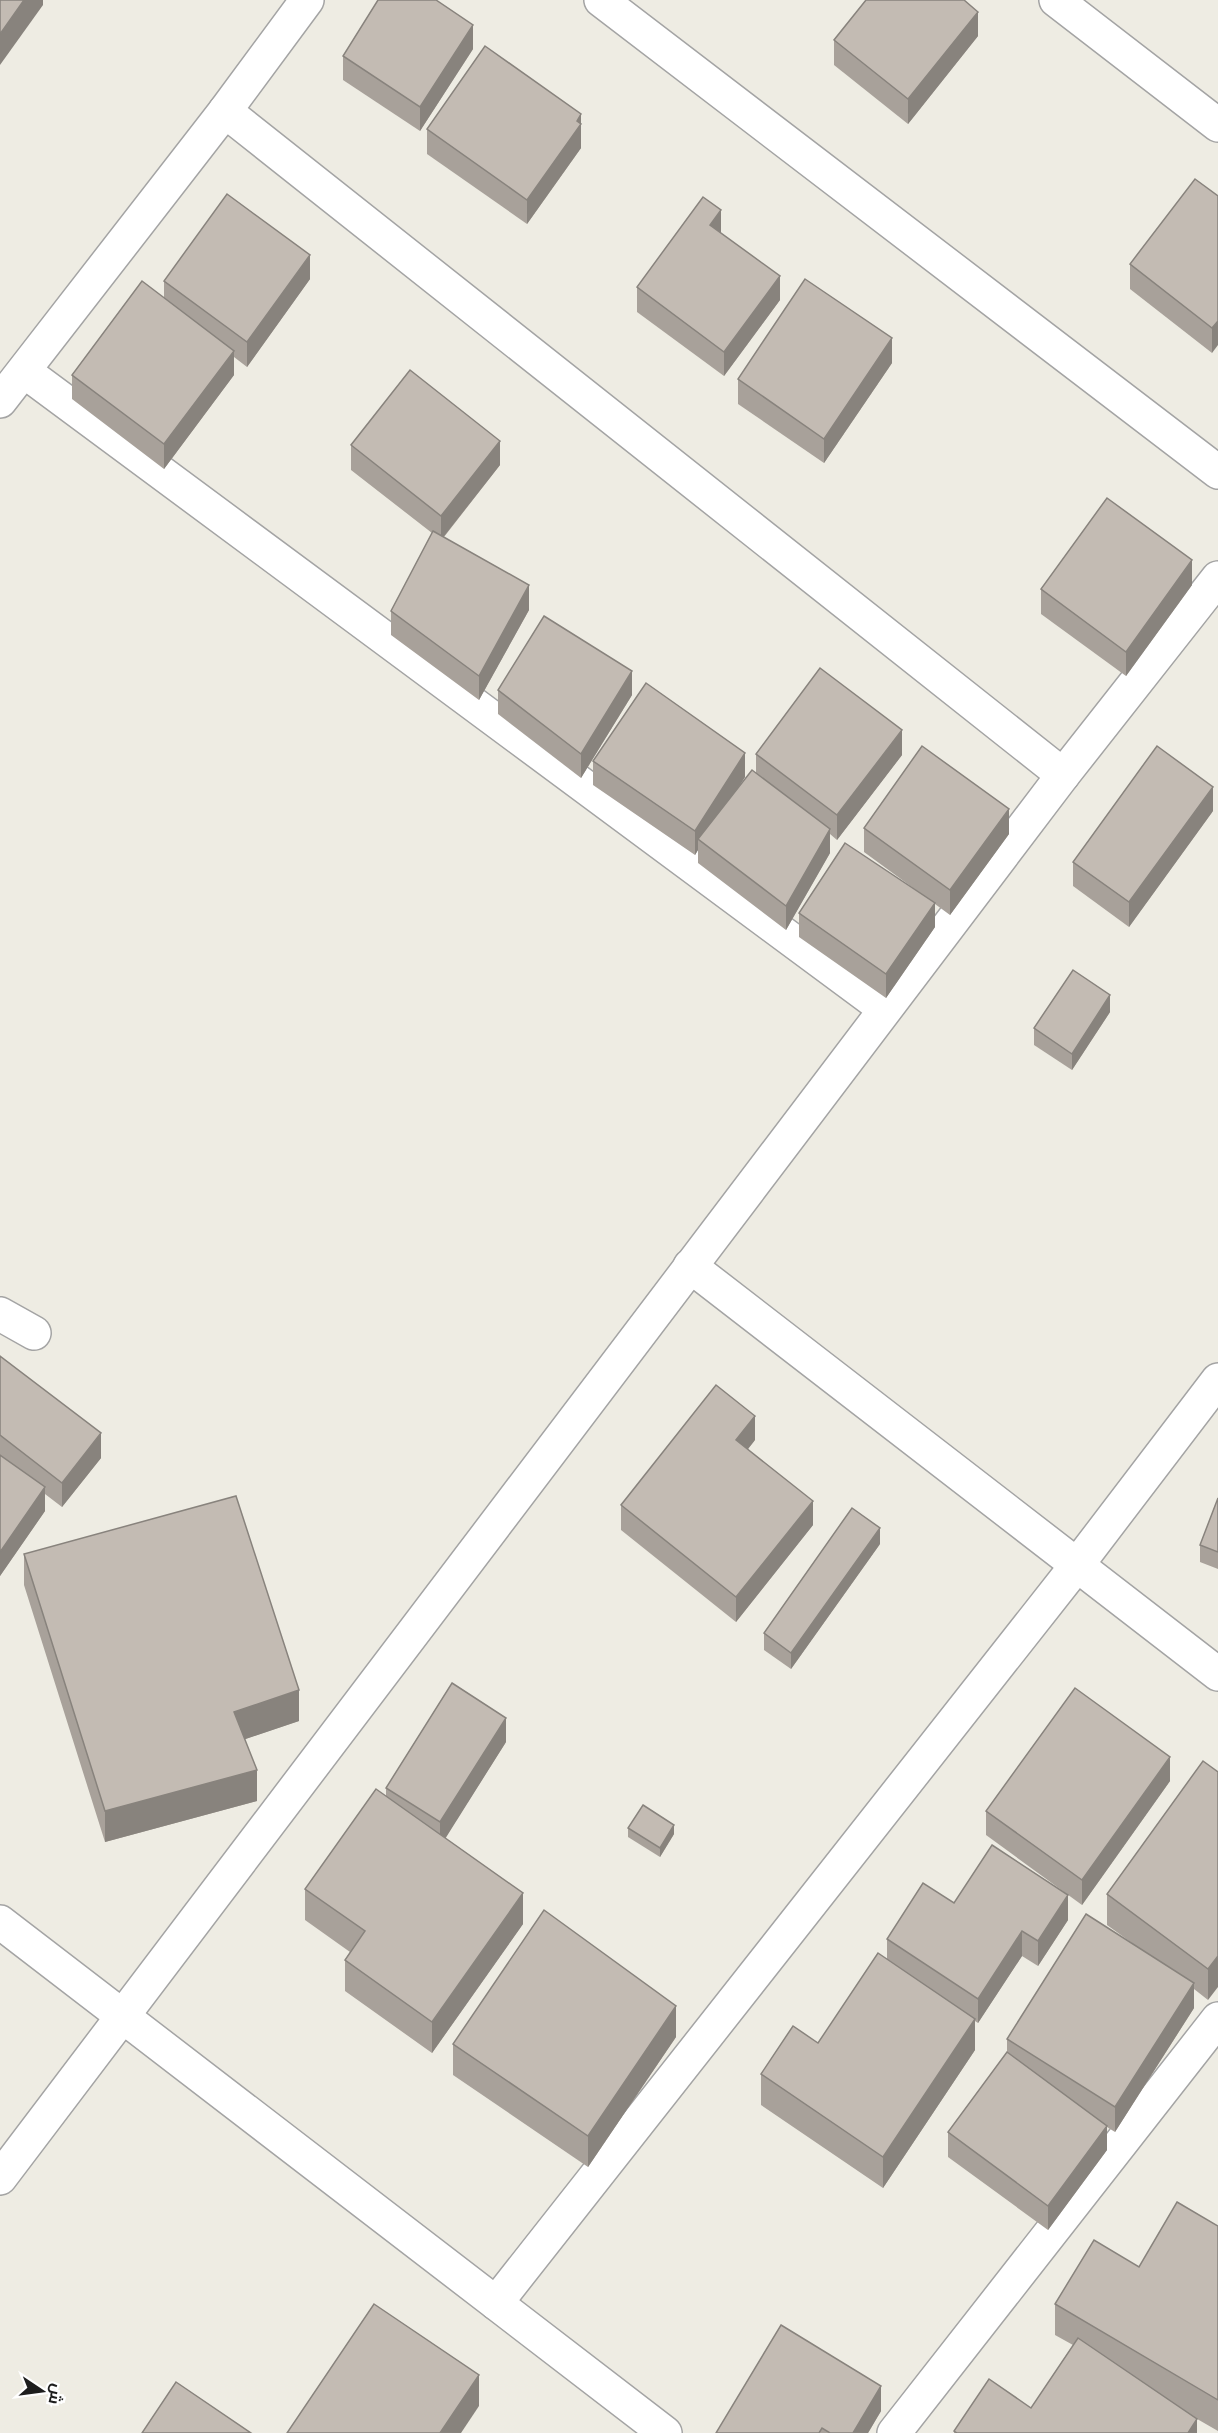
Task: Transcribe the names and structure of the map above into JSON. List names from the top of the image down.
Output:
{
  "north": "right"
}
